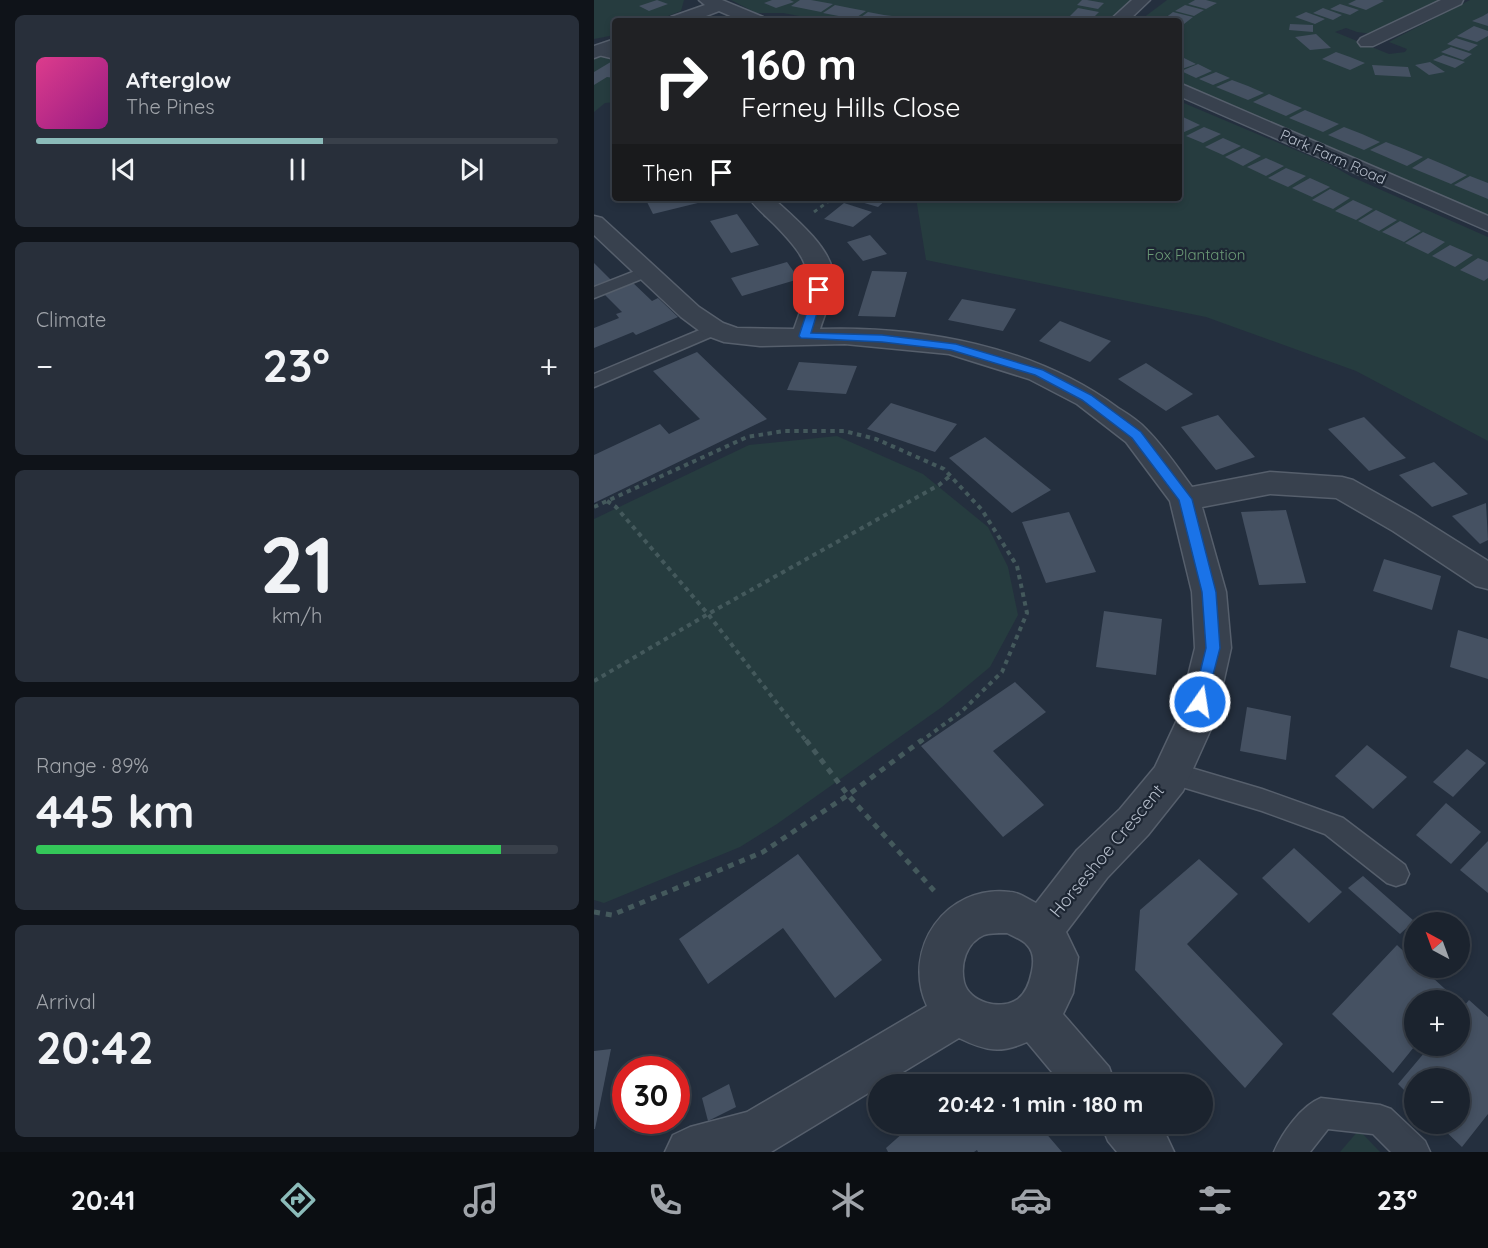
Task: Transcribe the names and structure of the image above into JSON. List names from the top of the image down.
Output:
{
  "streets": {
    "street": ["Park Farm Road", "Horseshoe Crescent"]
  },
  "parks": ["Fox Plantation"],
  "north": "top left",
  "page": {
    "turn": ["160 m", "Ferney Hills Close"],
    "song": ["Afterglow", "The Pines"],
    "then": "Then",
    "tile": [
      "Climate",
      ["21", "km/h"],
      ["Range · 89%", "445 km"],
      ["Arrival", "20:42"]
    ],
    "heat": ["−", "23°", "+"],
    "map_buttons": ["+", "−"],
    "limit": "30",
    "trip": "20:42 · 1 min · 180 m",
    "tabs": ["20:41", "23°"]
  }
}
